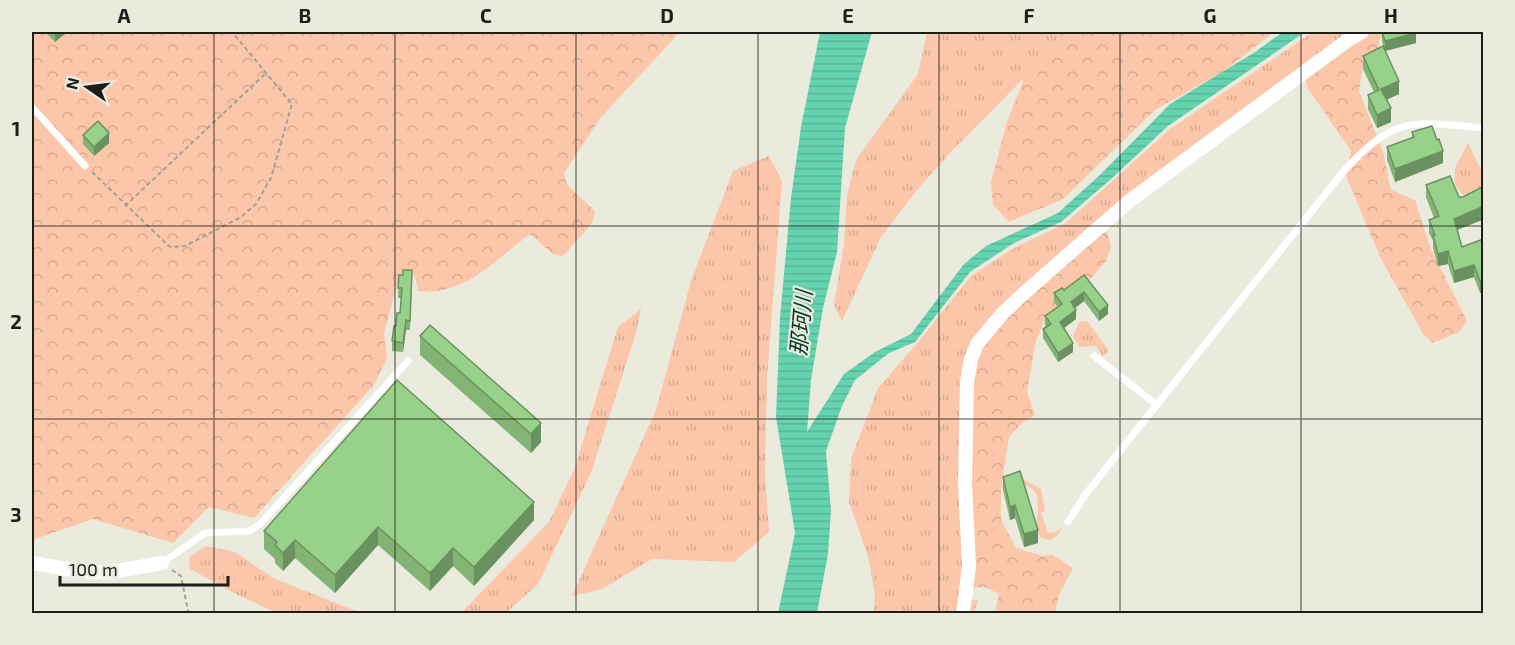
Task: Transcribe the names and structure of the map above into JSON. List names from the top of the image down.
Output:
{
  "water": ["那珂川"],
  "scale_bar": "100 m",
  "north": "left",
  "grid": {
    "columns": [
      "A",
      "B",
      "C",
      "D",
      "E",
      "F",
      "G",
      "H"
    ],
    "rows": ["1", "2", "3"]
  }
}
